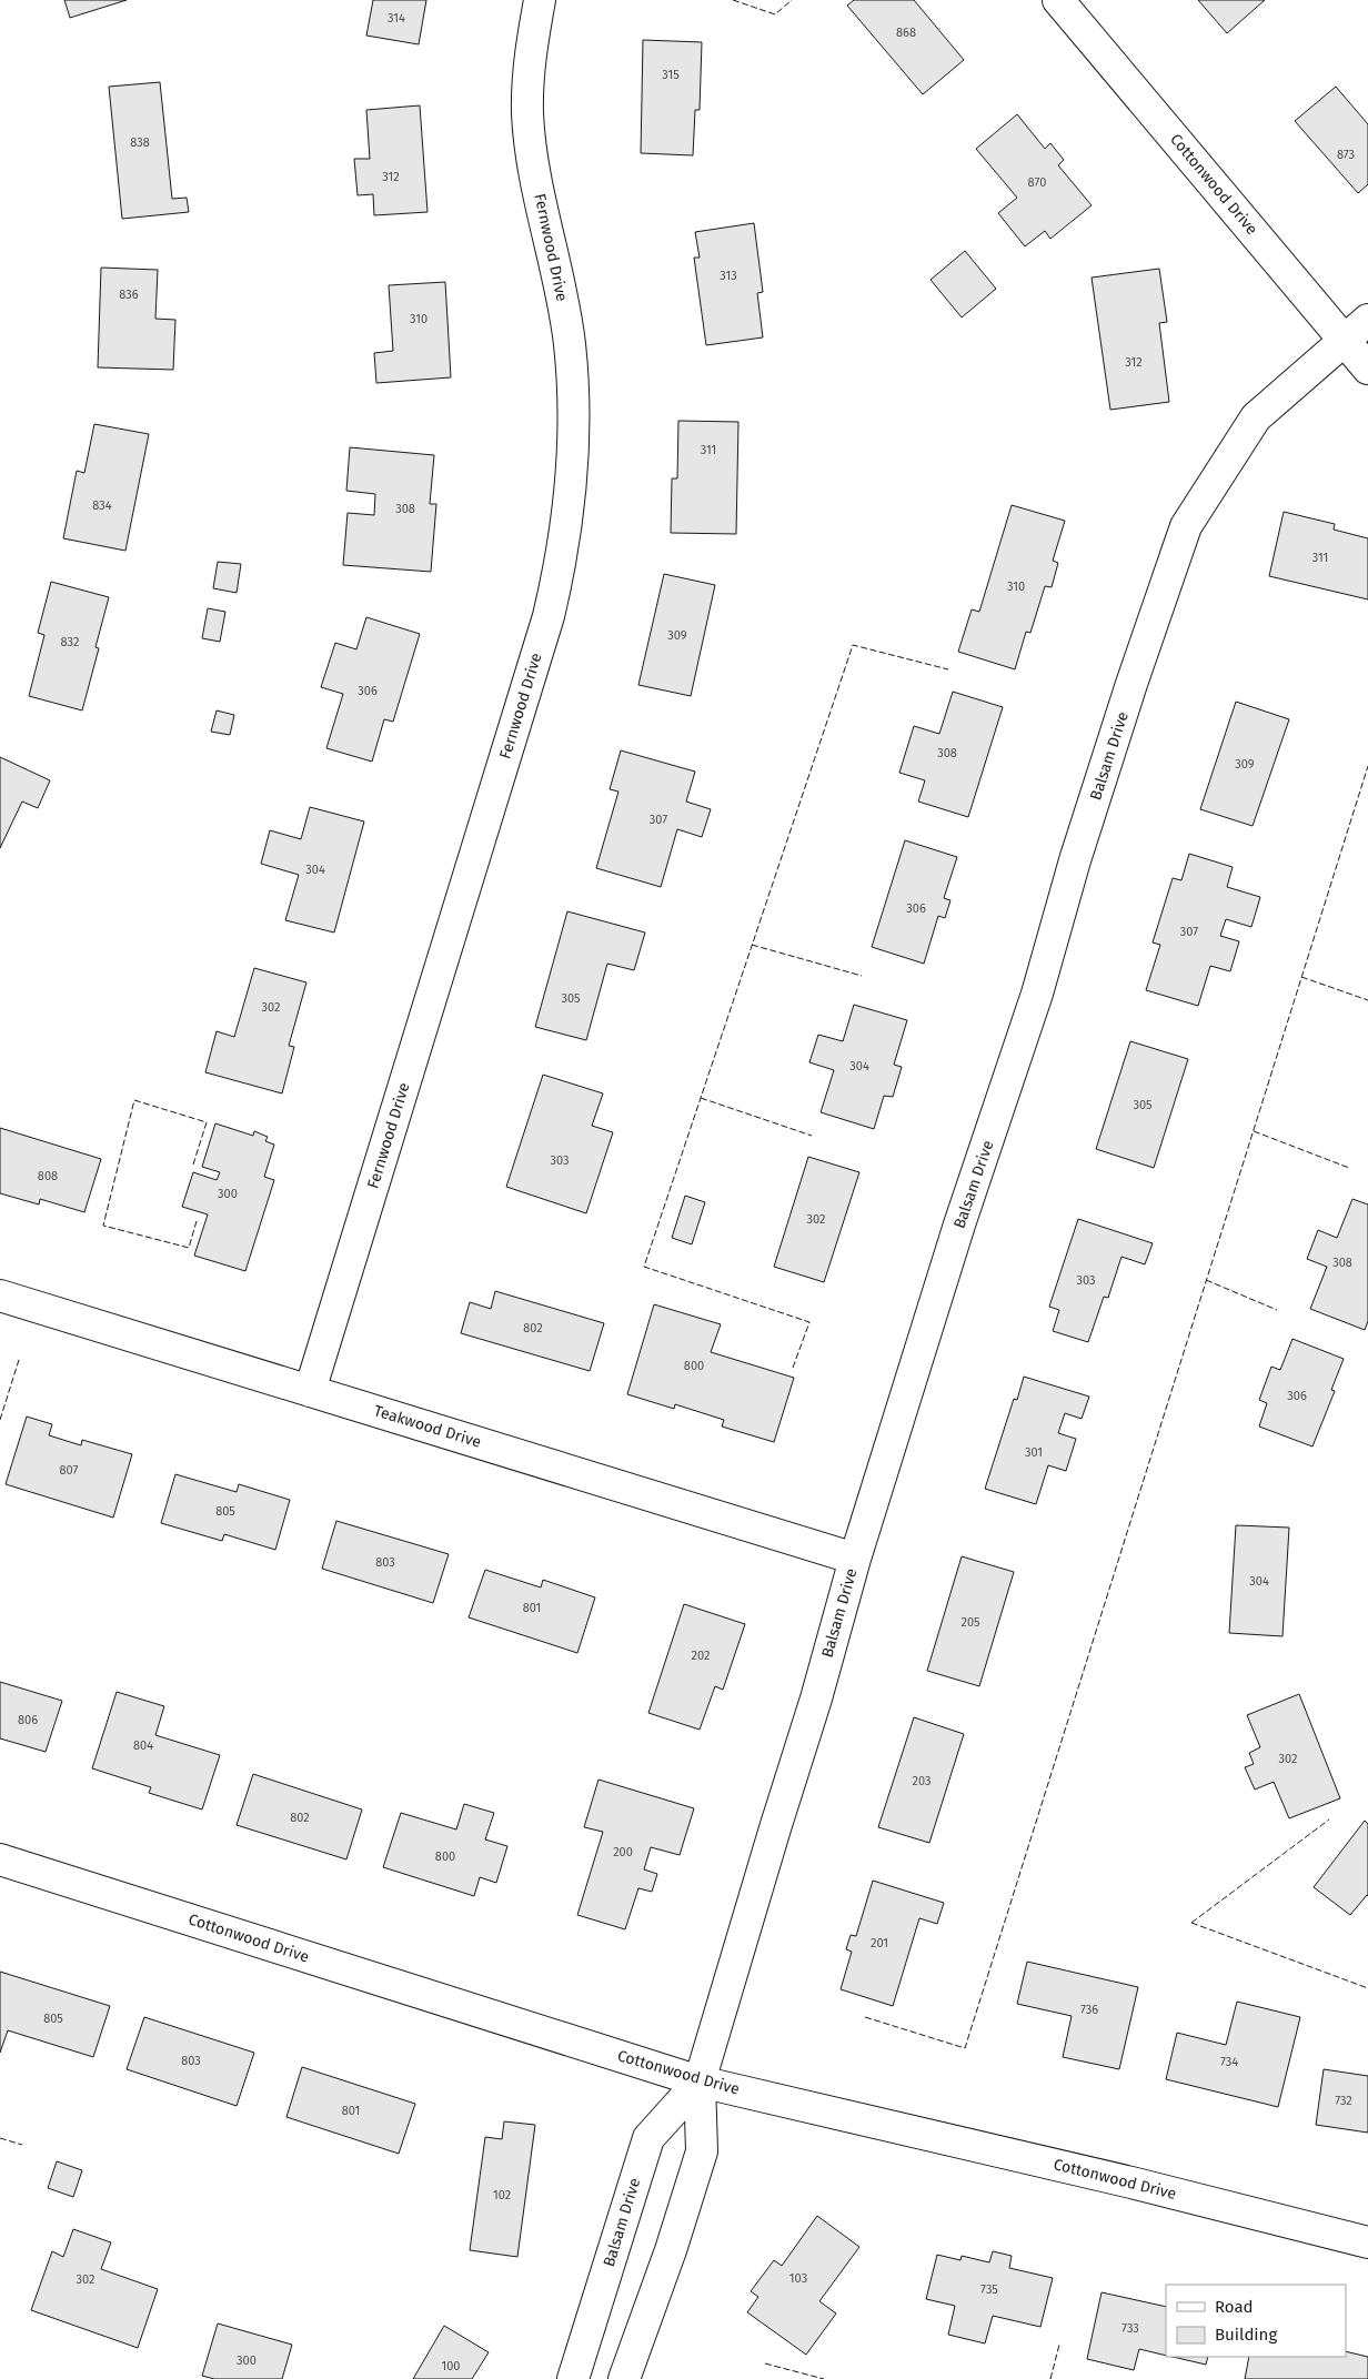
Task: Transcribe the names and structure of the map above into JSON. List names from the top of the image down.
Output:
{
  "streets": {
    "street": [
      "Cottonwood Drive",
      "Fernwood Drive",
      "Balsam Drive",
      "Teakwood Drive"
    ]
  },
  "crossings": [
    ["Cottonwood Drive", "Balsam Drive"],
    ["Fernwood Drive", "Teakwood Drive"],
    ["Balsam Drive", "Teakwood Drive"]
  ],
  "house_numbers": [
    "314",
    "868",
    "315",
    "838",
    "873",
    "312",
    "870",
    "313",
    "836",
    "310",
    "312",
    "311",
    "834",
    "308",
    "311",
    "310",
    "309",
    "832",
    "306",
    "308",
    "309",
    "307",
    "304",
    "306",
    "307",
    "305",
    "302",
    "304",
    "305",
    "303",
    "808",
    "300",
    "302",
    "308",
    "303",
    "802",
    "800",
    "306",
    "301",
    "807",
    "805",
    "803",
    "304",
    "801",
    "205",
    "202",
    "806",
    "804",
    "302",
    "203",
    "802",
    "200",
    "800",
    "201",
    "736",
    "805",
    "803",
    "734",
    "732",
    "801",
    "102",
    "103",
    "302",
    "735",
    "733",
    "300",
    "100"
  ],
  "legend": ["Road", "Building"]
}
